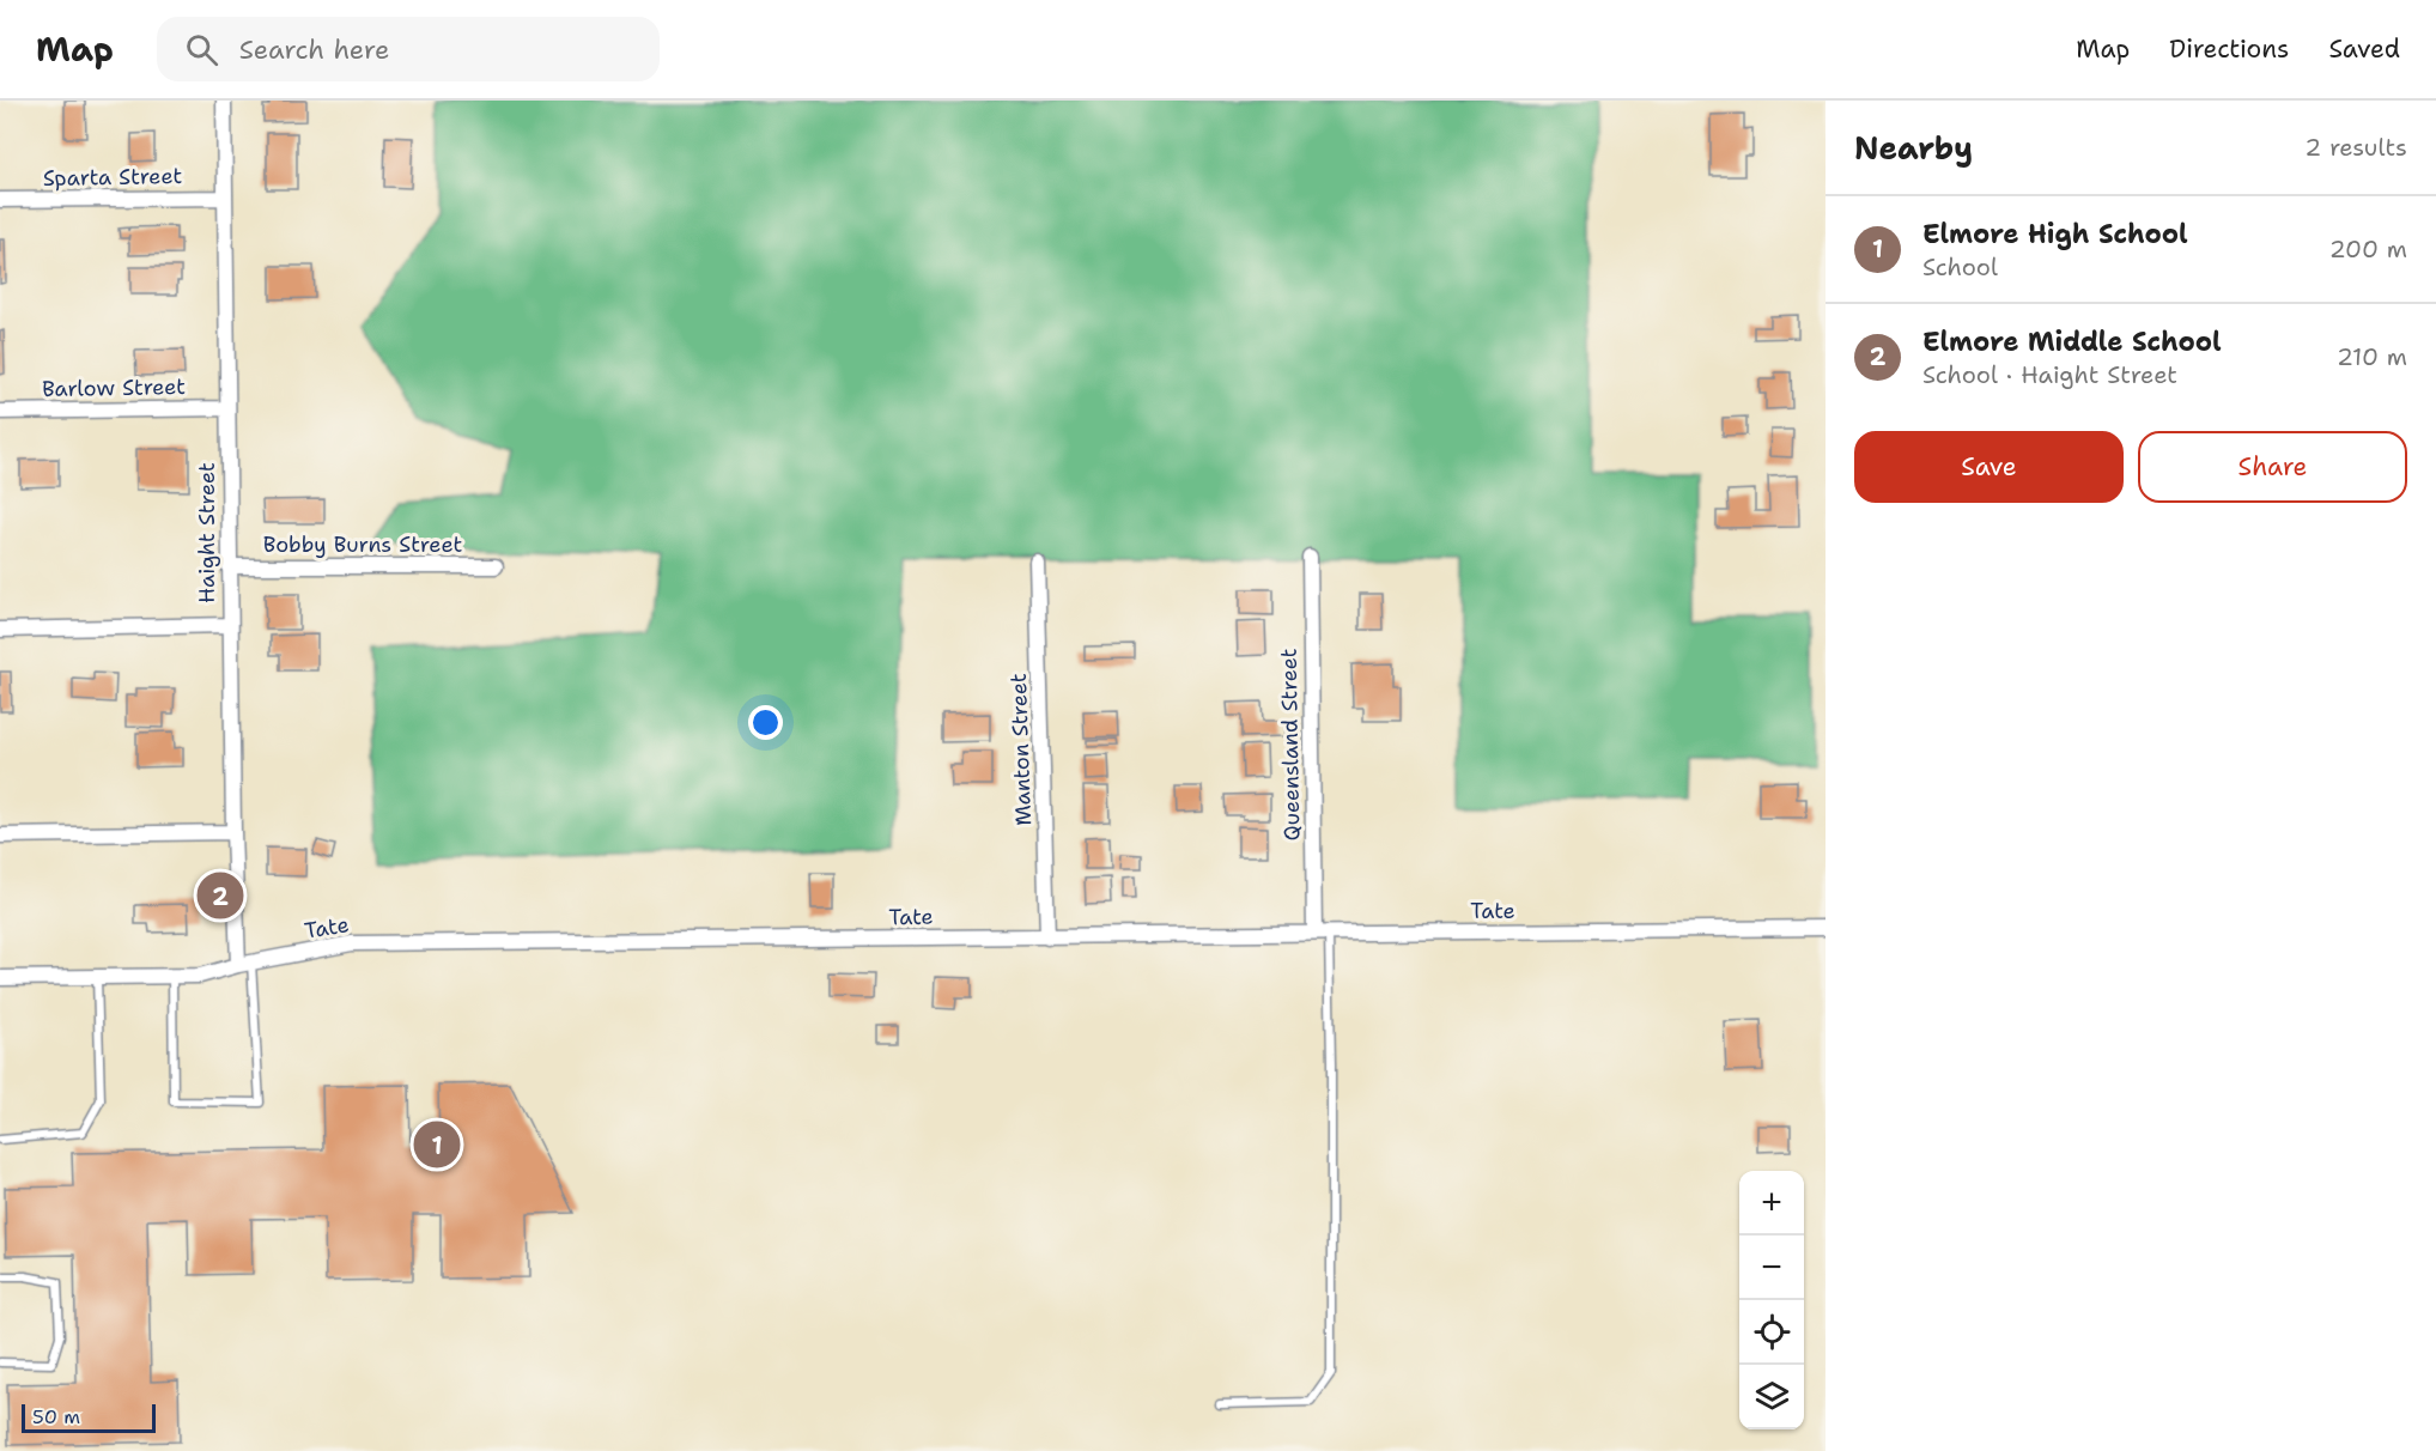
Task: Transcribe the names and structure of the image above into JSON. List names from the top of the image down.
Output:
{
  "streets": {
    "street": [
      "Sparta Street",
      "Barlow Street",
      "Haight Street",
      "Bobby Burns Street",
      "Queensland Street",
      "Manton Street",
      "Tate"
    ]
  },
  "crossings": [
    ["Sparta Street", "Haight Street"],
    ["Barlow Street", "Haight Street"],
    ["Haight Street", "Bobby Burns Street"],
    ["Haight Street", "Tate"],
    ["Queensland Street", "Tate"],
    ["Manton Street", "Tate"]
  ],
  "scale_bar": "50 m",
  "page": {
    "header": "Map",
    "search": "Search here",
    "nav": ["Map", "Directions", "Saved"],
    "heading": ["Nearby", "2 results"],
    "list": [
      {
        "mark": "1",
        "name": "Elmore High School",
        "note": "School",
        "value": "200 m"
      },
      {
        "mark": "2",
        "name": "Elmore Middle School",
        "note": "School · Haight Street",
        "value": "210 m"
      }
    ],
    "buttons": ["Save", "Share"],
    "pins": ["2", "1"],
    "map_buttons": ["+", "−"],
    "scale": "50 m"
  }
}
